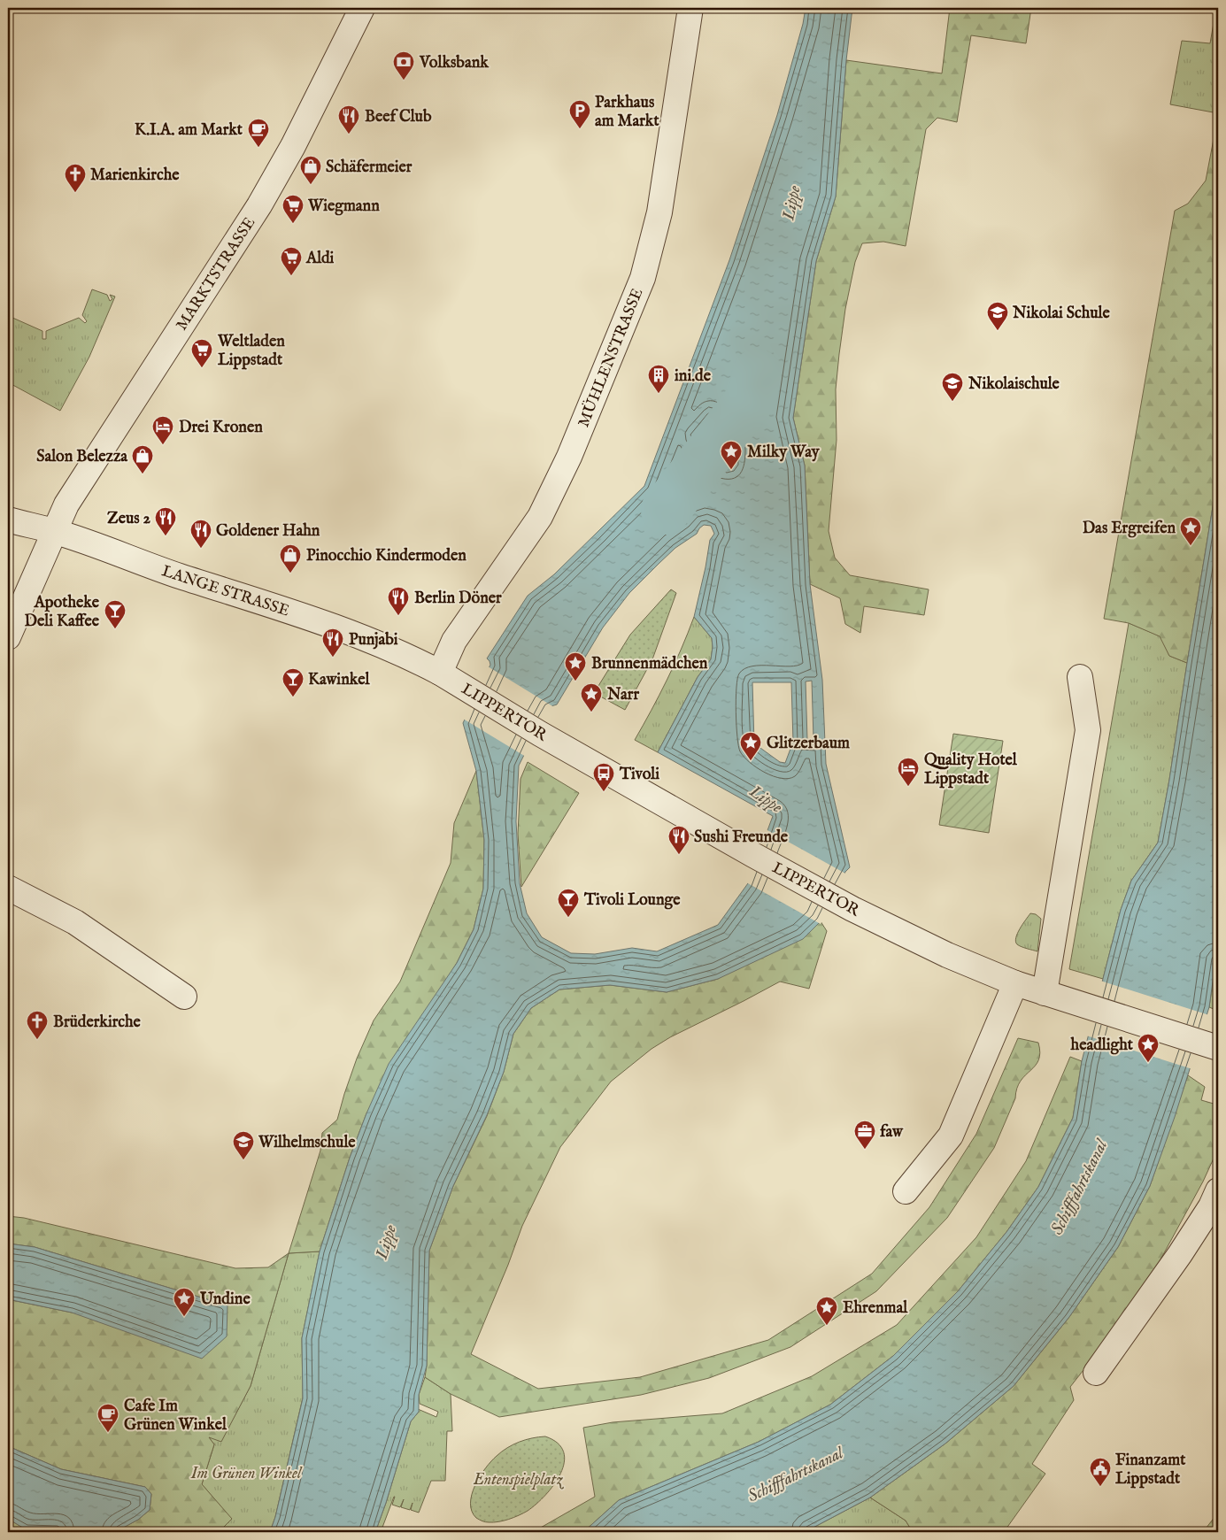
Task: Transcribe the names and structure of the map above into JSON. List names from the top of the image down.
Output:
{
  "streets": {
    "street": [
      "MARKTSTRASSE",
      "MÜHLENSTRASSE",
      "LANGE STRASSE",
      "LIPPERTOR"
    ]
  },
  "crossings": [
    ["MARKTSTRASSE", "LANGE STRASSE"],
    ["MÜHLENSTRASSE", "LANGE STRASSE"],
    ["MÜHLENSTRASSE", "LIPPERTOR"],
    ["LANGE STRASSE", "LIPPERTOR"]
  ],
  "water": ["Lippe", "Schifffahrtskanal"],
  "parks": ["Im Grünen Winkel", "Entenspielplatz"],
  "places": {
    "bank": ["Volksbank"],
    "parking": ["Parkhaus am Markt"],
    "restaurant": [
      "Beef Club",
      "Zeus 2",
      "Goldener Hahn",
      "Berlin Döner",
      "Punjabi",
      "Sushi Freunde"
    ],
    "cafe": ["K.I.A. am Markt", "Cafe Im Grünen Winkel"],
    "shop": ["Schäfermeier", "Salon Belezza", "Pinocchio Kindermoden"],
    "church": ["Marienkirche", "Brüderkirche"],
    "supermarket": ["Wiegmann", "Aldi", "Weltladen Lippstadt"],
    "school or university": ["Nikolai Schule", "Nikolaischule", "Wilhelmschule"],
    "building": ["ini.de"],
    "hotel": ["Drei Kronen", "Quality Hotel Lippstadt"],
    "place": [
      "Milky Way",
      "Das Ergreifen",
      "Brunnenmädchen",
      "Narr",
      "Glitzerbaum",
      "headlight",
      "Undine",
      "Ehrenmal"
    ],
    "bar": ["Apotheke Deli Kaffee", "Kawinkel", "Tivoli Lounge"],
    "bus stop": ["Tivoli"],
    "office": ["faw"],
    "public building": ["Finanzamt Lippstadt"]
  }
}
